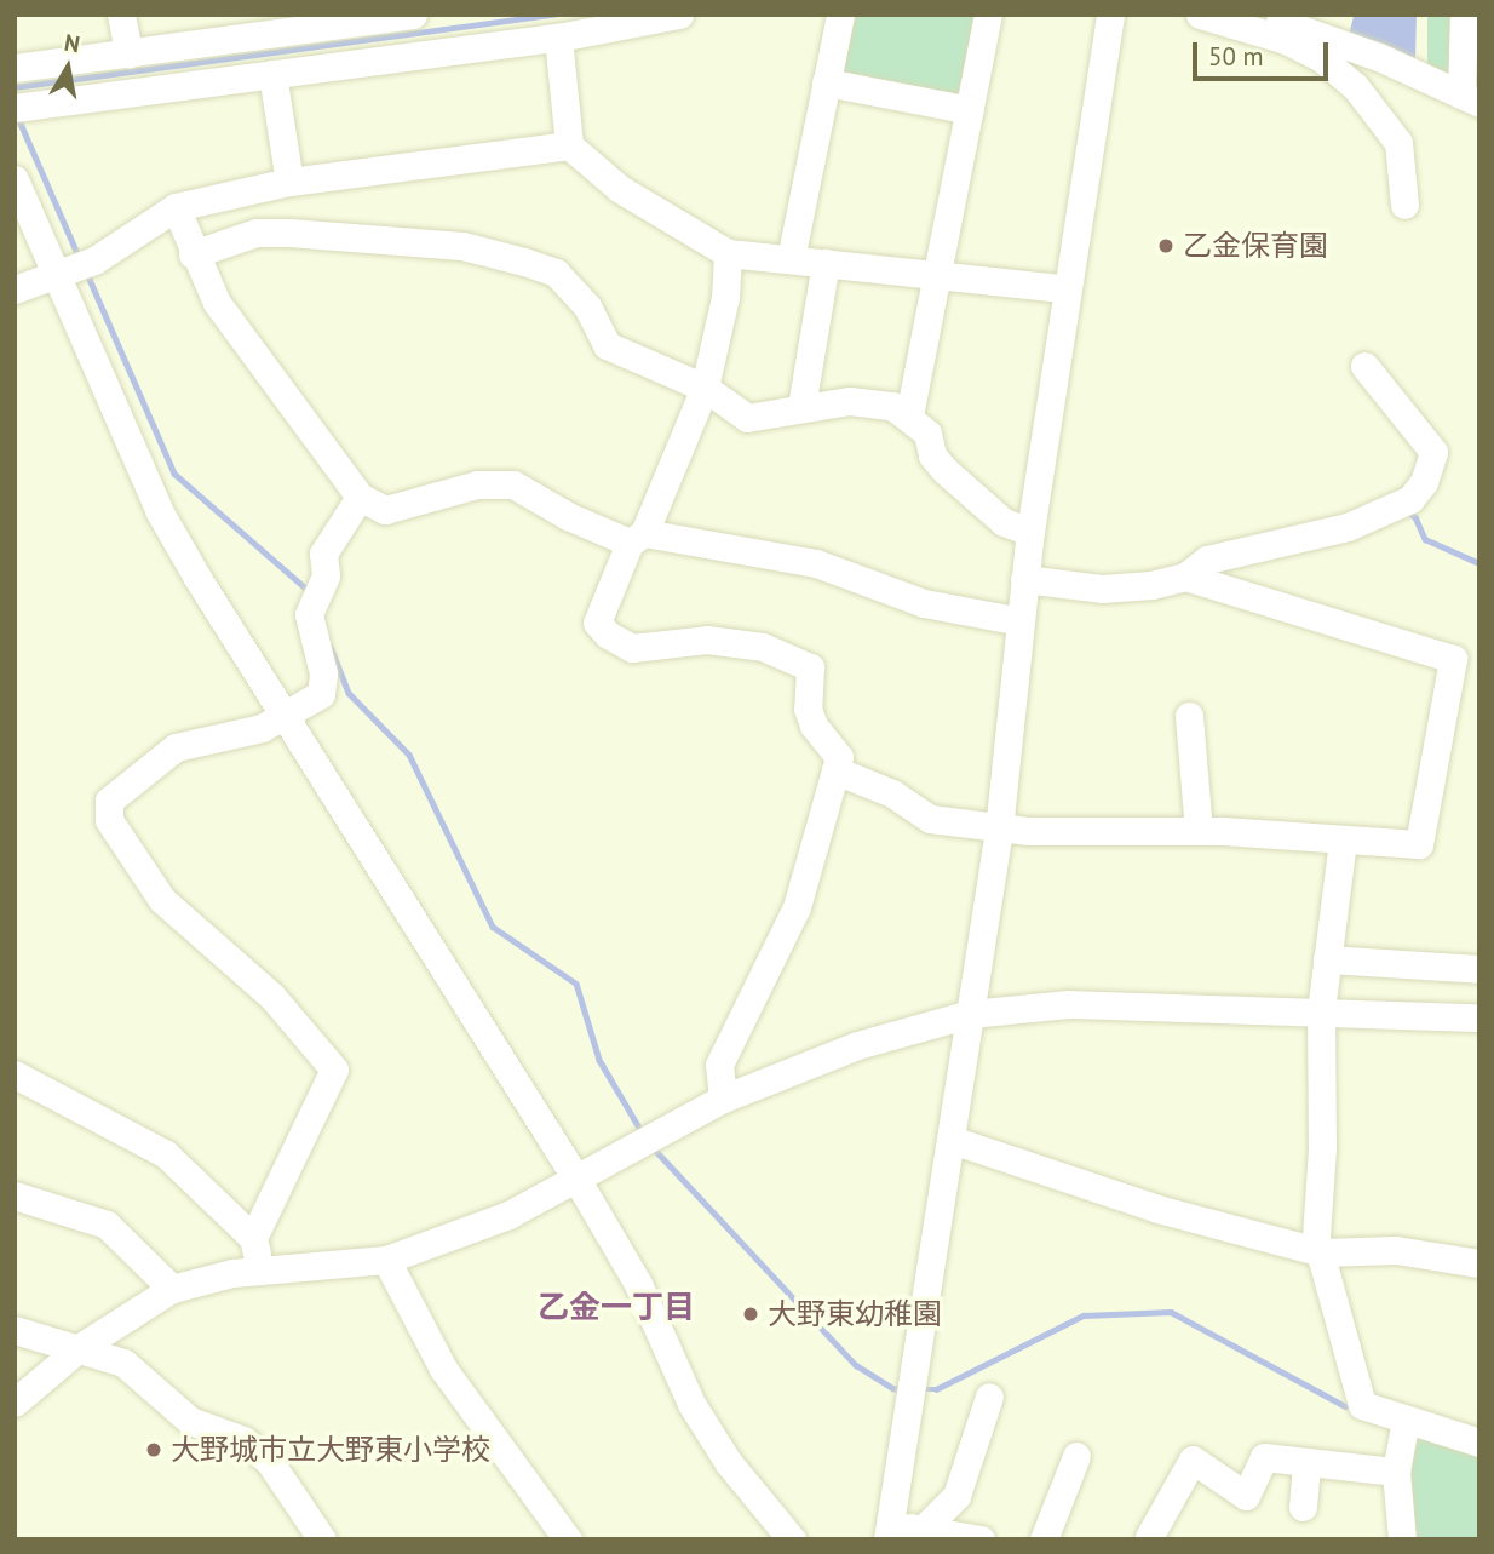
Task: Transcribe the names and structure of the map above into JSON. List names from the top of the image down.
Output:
{
  "districts": ["乙金一丁目"],
  "places": ["乙金保育園", "大野東幼稚園", "大野城市立大野東小学校"],
  "scale_bar": "50 m",
  "north": "top"
}
